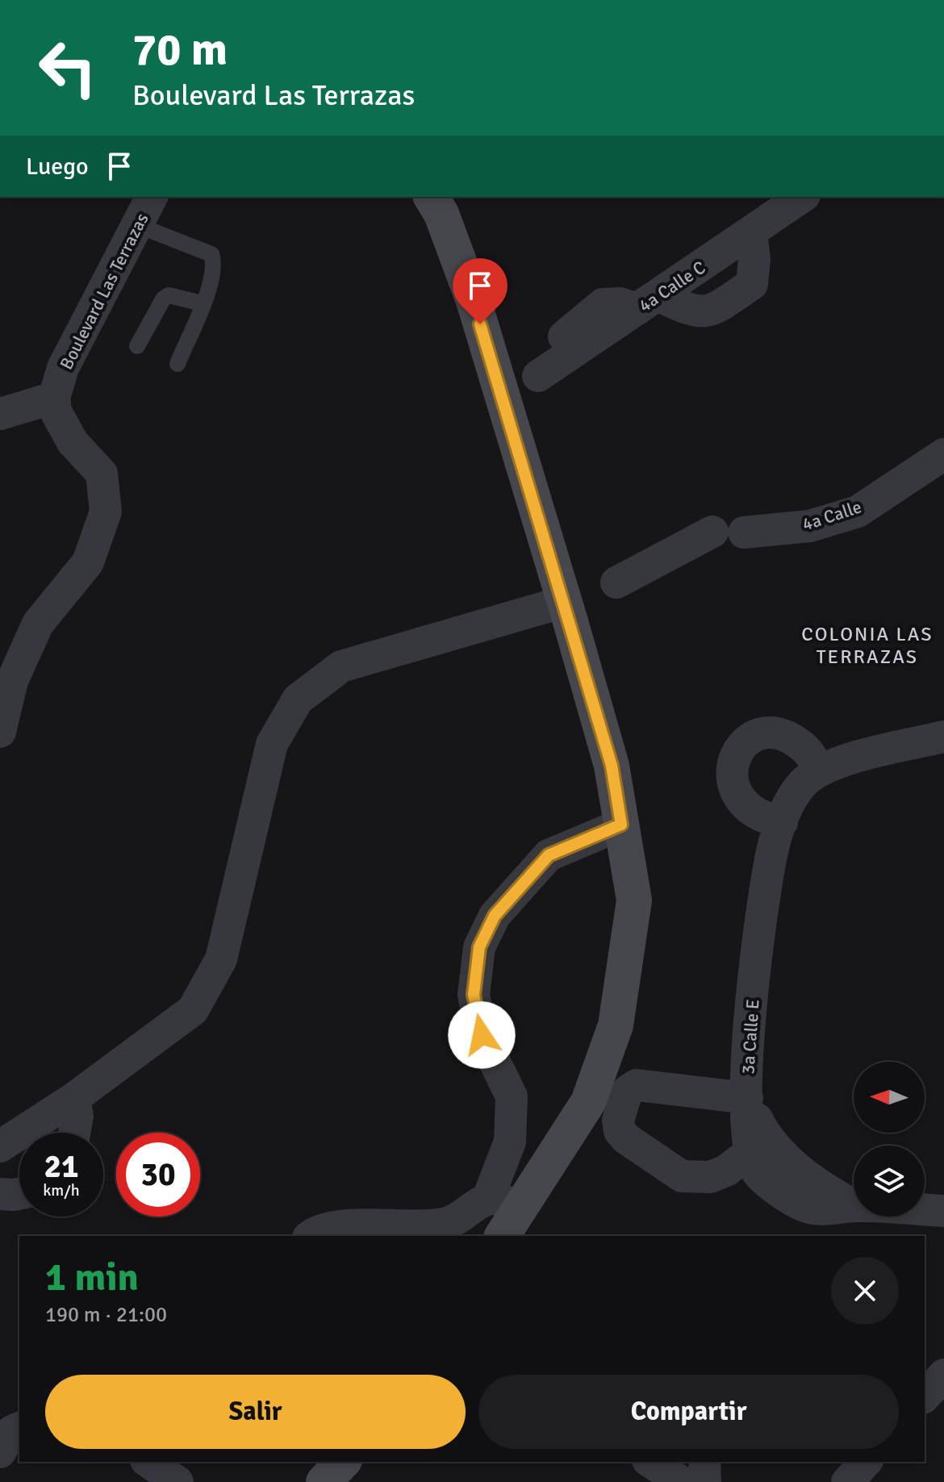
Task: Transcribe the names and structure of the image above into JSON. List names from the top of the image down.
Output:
{
  "streets": {
    "street": [
      "4a Calle C",
      "Boulevard Las Terrazas",
      "4a Calle",
      "3a Calle E"
    ]
  },
  "districts": ["COLONIA LAS TERRAZAS"],
  "north": "left",
  "page": {
    "turn": ["70 m", "Boulevard Las Terrazas"],
    "then": "Luego",
    "speed": "21 km/h",
    "limit": "30",
    "heading": ["1 min", "190 m · 21:00"],
    "buttons": ["Salir", "Compartir"]
  }
}
